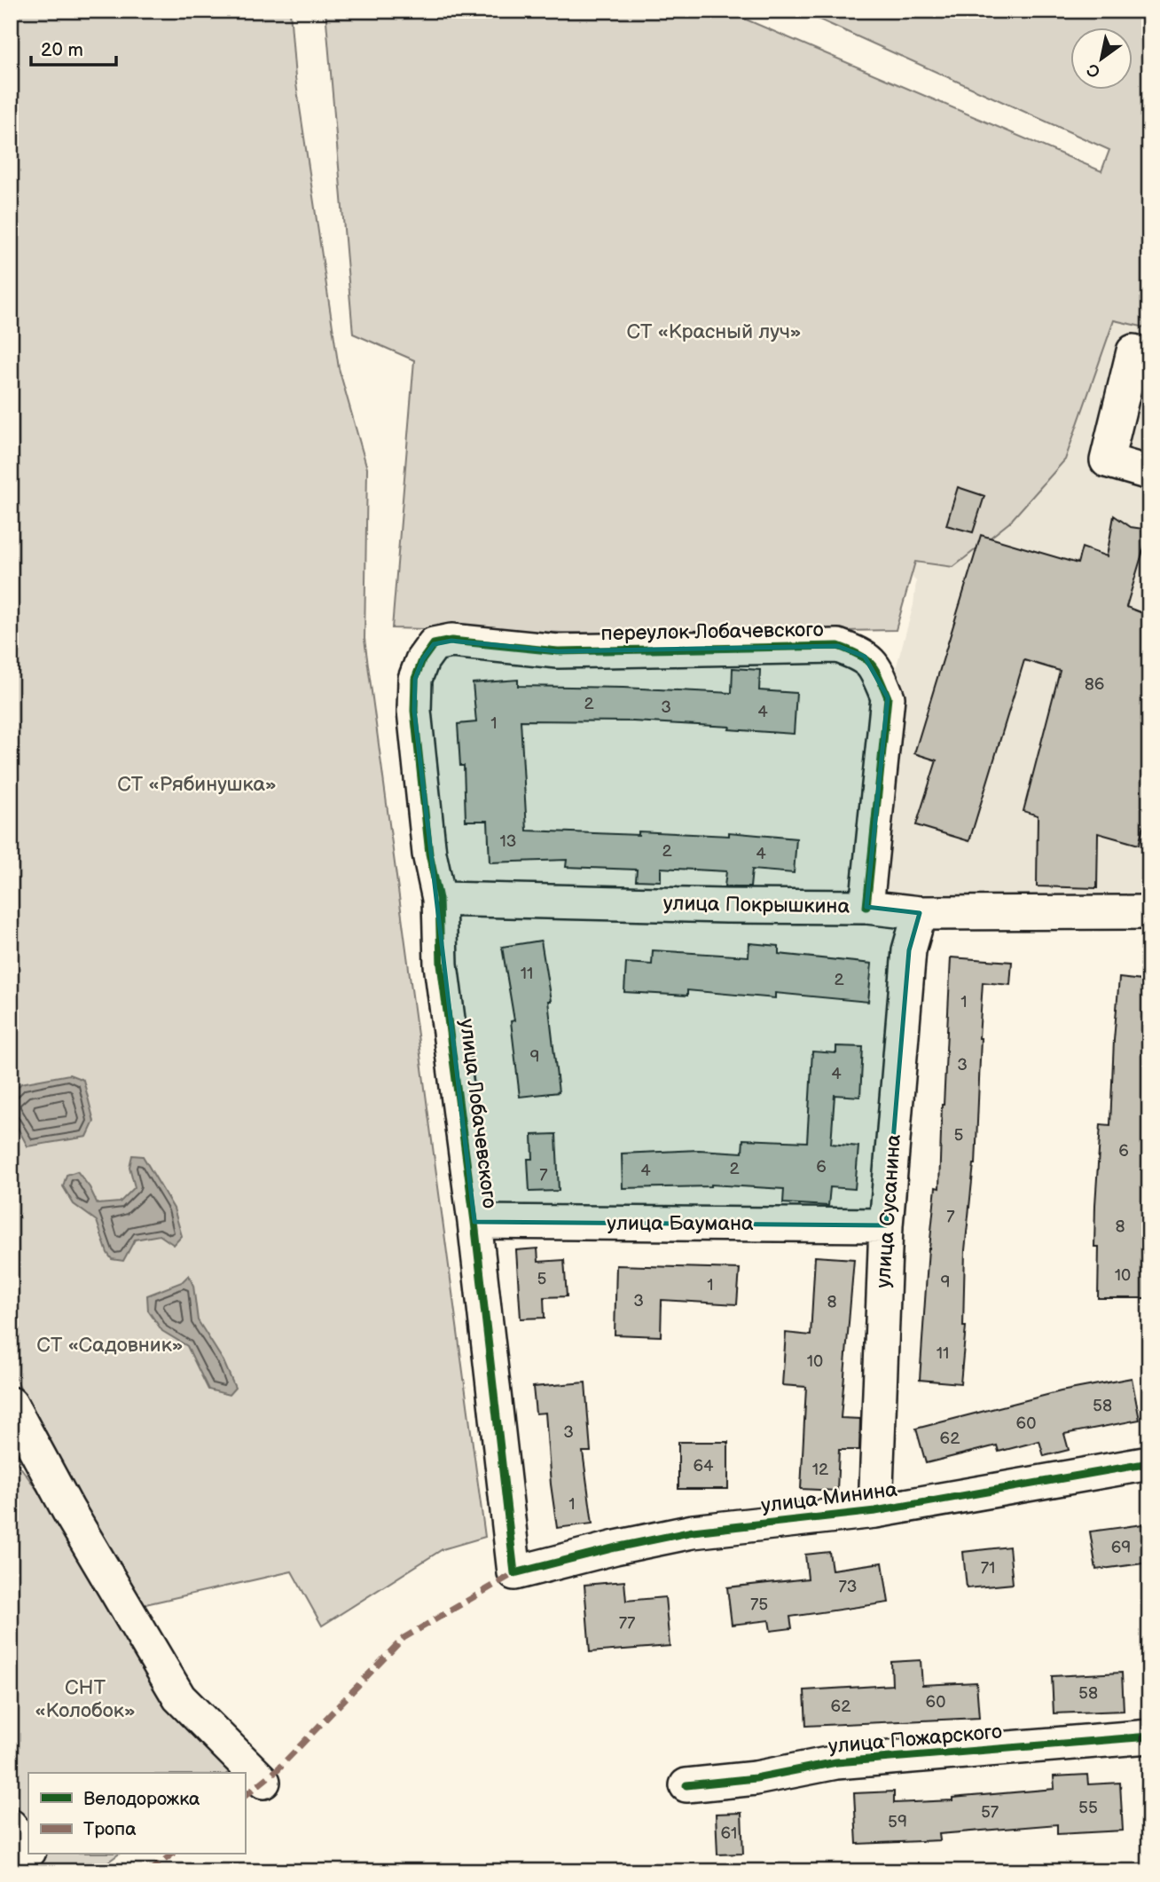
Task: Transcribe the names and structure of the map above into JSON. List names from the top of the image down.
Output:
{
  "streets": {
    "street": [
      "переулок Лобачевского",
      "улица Покрышкина",
      "улица Лобачевского",
      "улица Сусанина",
      "улица Баумана",
      "улица Минина",
      "улица Пожарского"
    ]
  },
  "crossings": [
    ["переулок Лобачевского", "улица Покрышкина"],
    ["переулок Лобачевского", "улица Лобачевского"],
    ["улица Покрышкина", "улица Лобачевского"],
    ["улица Покрышкина", "улица Сусанина"],
    ["улица Лобачевского", "улица Баумана"],
    ["улица Лобачевского", "улица Минина"],
    ["улица Сусанина", "улица Баумана"],
    ["улица Сусанина", "улица Минина"]
  ],
  "parks": [
    "СТ «Красный луч»",
    "СТ «Рябинушка»",
    "СТ «Садовник»",
    "СНТ «Колобок»"
  ],
  "house_numbers": [
    "86",
    "2",
    "3",
    "4",
    "1",
    "13",
    "2",
    "4",
    "11",
    "2",
    "1",
    "9",
    "3",
    "4",
    "5",
    "6",
    "6",
    "2",
    "4",
    "7",
    "7",
    "8",
    "10",
    "5",
    "9",
    "1",
    "3",
    "8",
    "11",
    "10",
    "58",
    "60",
    "3",
    "62",
    "64",
    "12",
    "1",
    "69",
    "71",
    "73",
    "75",
    "77",
    "58",
    "60",
    "62",
    "55",
    "57",
    "59",
    "61"
  ],
  "legend": ["Велодорожка", "Тропа"],
  "scale_bar": "20 m",
  "north": "bottom left"
}
